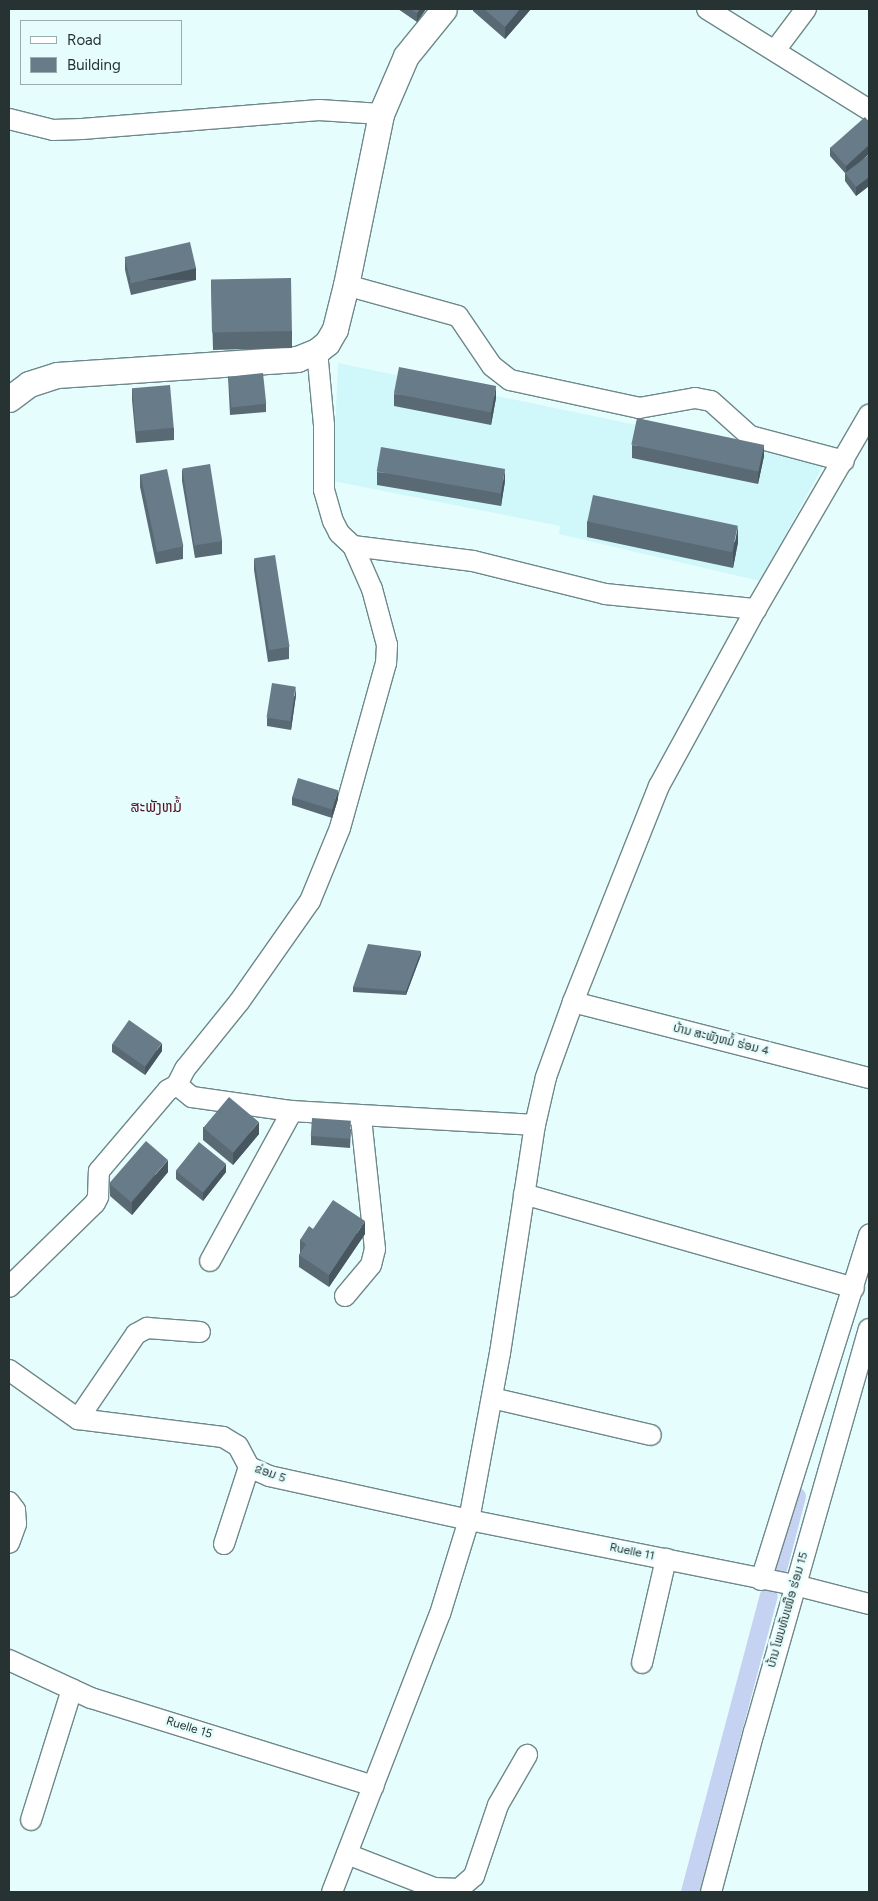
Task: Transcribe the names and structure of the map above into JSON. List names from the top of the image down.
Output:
{
  "streets": {
    "street": [
      "ບ້ານ ສະພັງຫມໍ້ ຮ່ອມ 4",
      "ຂ່ອມ 5",
      "Ruelle 11",
      "ບ້ານ ໂພນທັນເໜືອ ຮ່ອມ 15",
      "Ruelle 15"
    ]
  },
  "crossings": [
    ["ຂ່ອມ 5", "Ruelle 11"],
    ["Ruelle 11", "ບ້ານ ໂພນທັນເໜືອ ຮ່ອມ 15"]
  ],
  "districts": ["ສະພັງຫມໍ້"],
  "legend": ["Road", "Building"]
}
